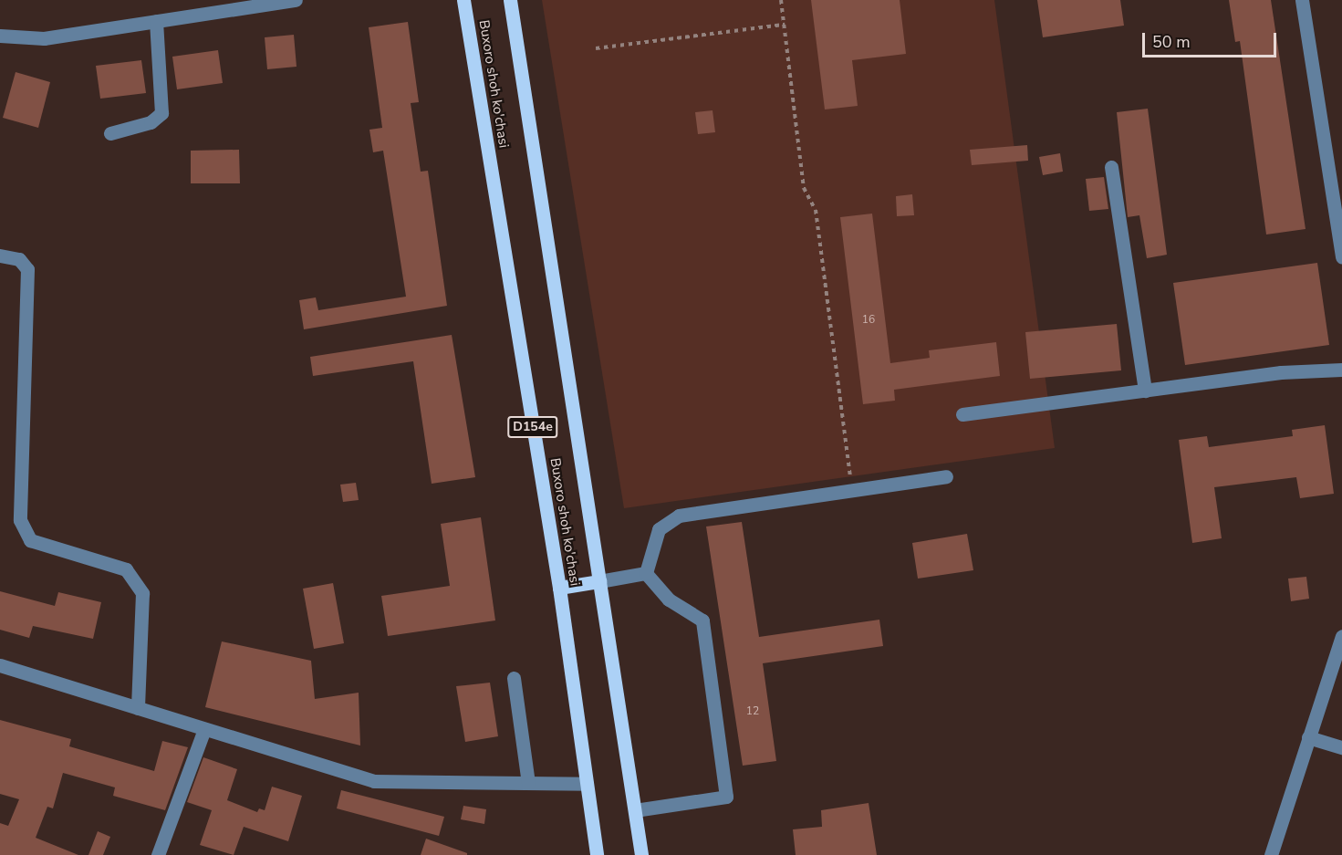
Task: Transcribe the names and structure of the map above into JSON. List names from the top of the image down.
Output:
{
  "streets": {
    "main road": ["Buxoro shoh ko'chasi", "D154e"]
  },
  "house_numbers": ["16", "12"],
  "scale_bar": "50 m"
}
